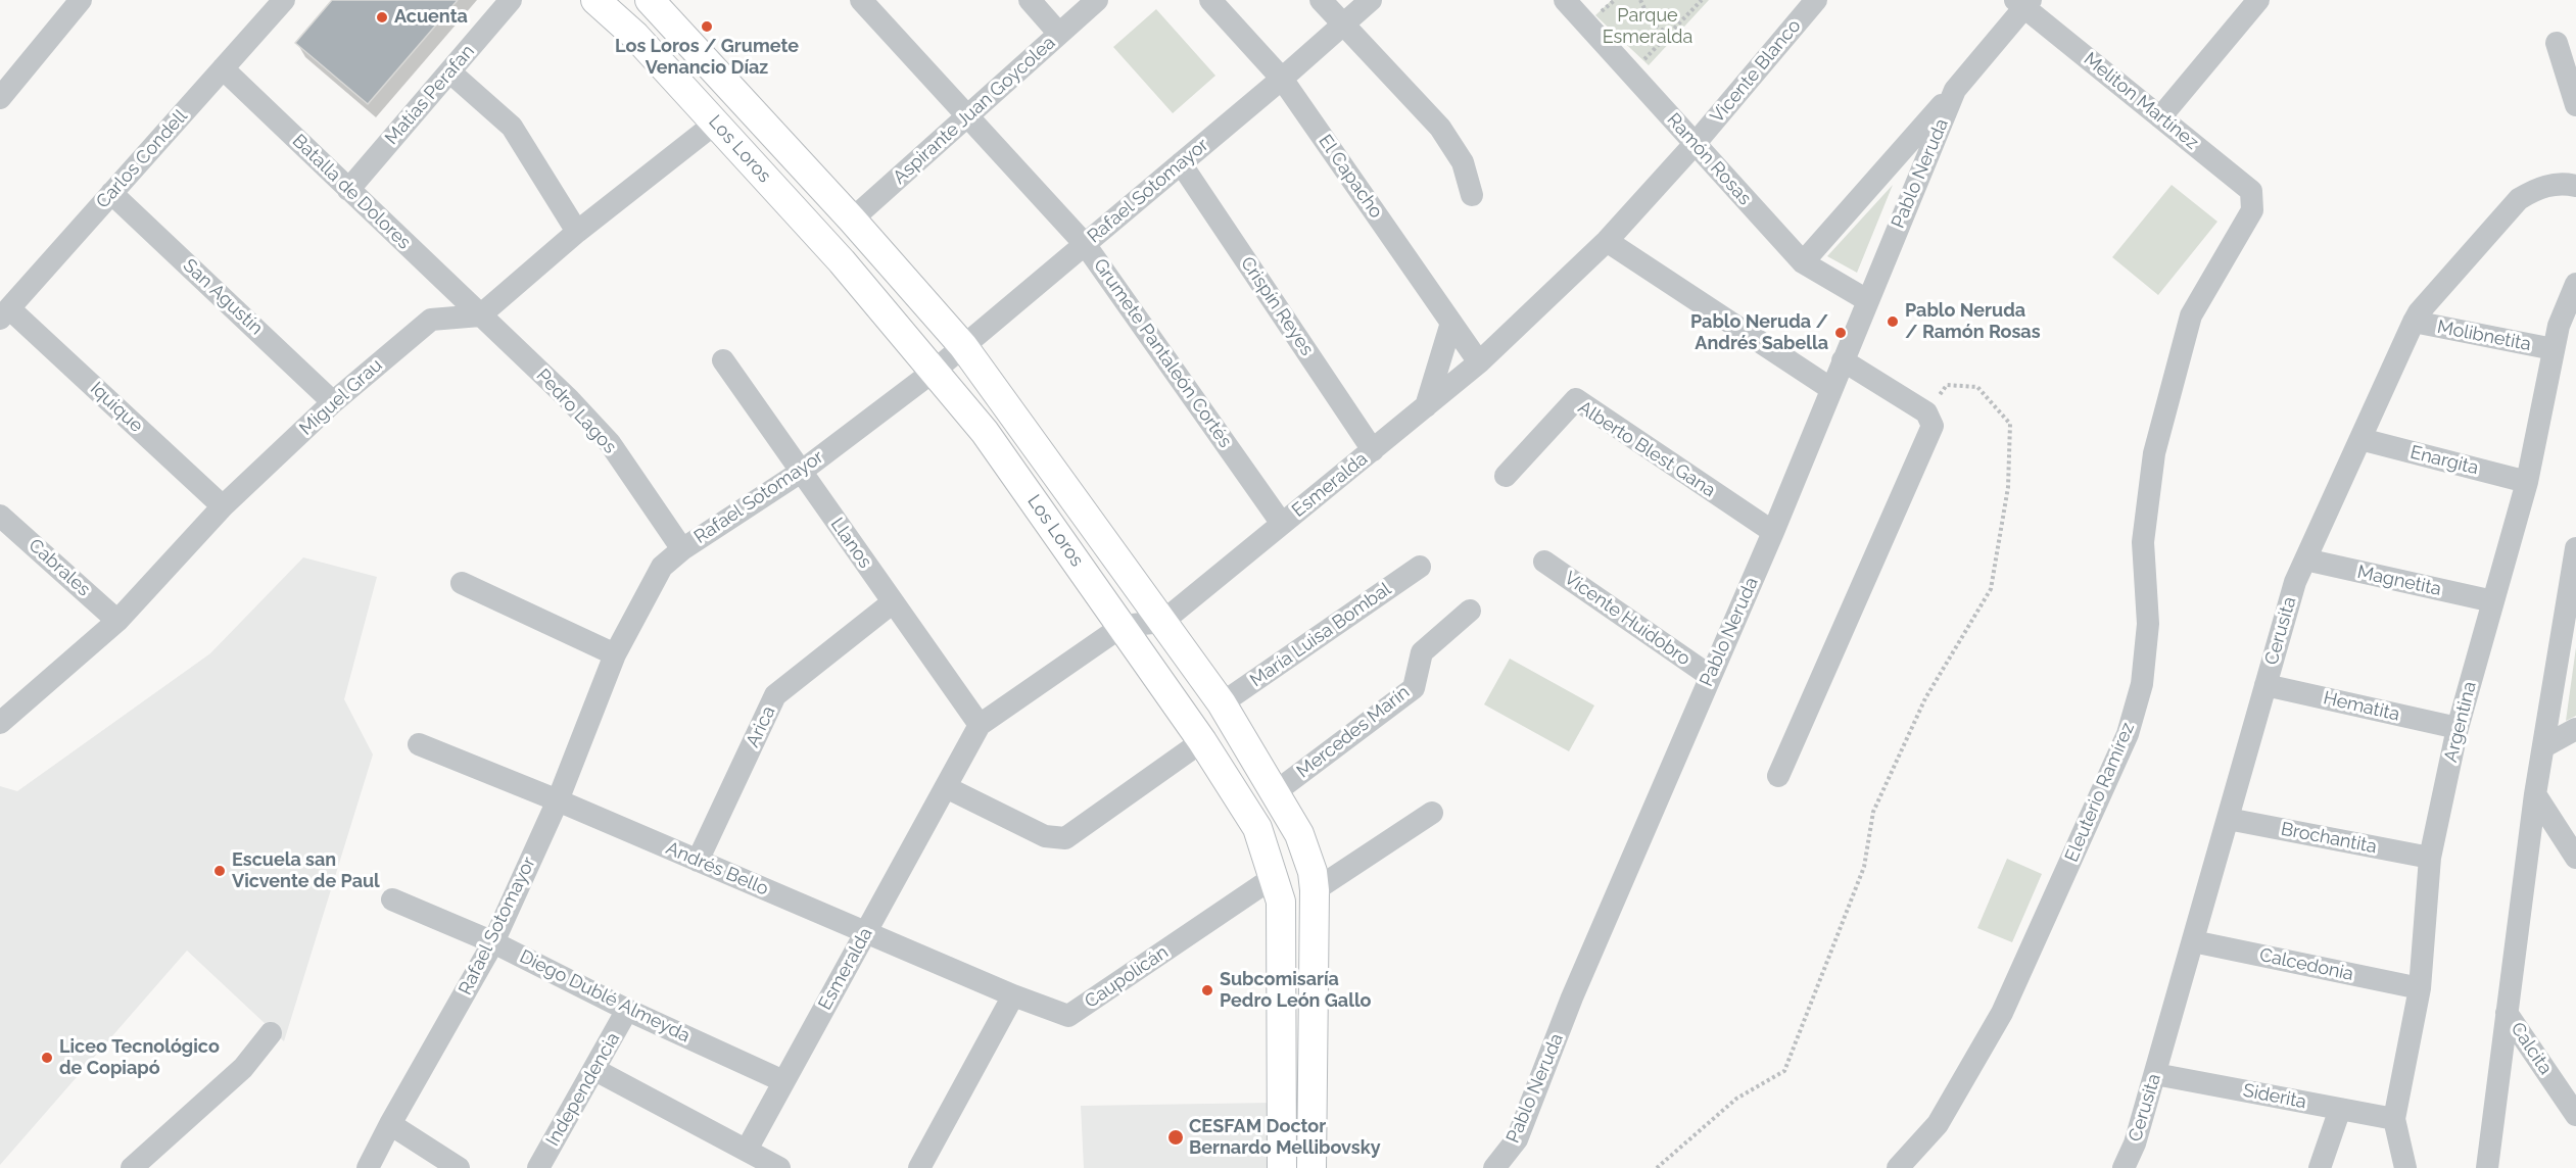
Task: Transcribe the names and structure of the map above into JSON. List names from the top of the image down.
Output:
{
  "streets": {
    "main road": ["Los Loros"],
    "street": [
      "Vicente Blanco",
      "Matías Perafan",
      "Meliton Martínez",
      "Aspirante Juan Goycolea",
      "Carlos Condell",
      "Ramón Rosas",
      "Pablo Neruda",
      "El Capacho",
      "Rafael Sotomayor",
      "Batalla de Dolores",
      "San Agustín",
      "Crispín Reyes",
      "Molibnetita",
      "Grumete Pantaleón Cortés",
      "Miguel Grau",
      "Iquique",
      "Pedro Lagos",
      "Alberto Blest Gana",
      "Enargita",
      "Esmeralda",
      "Llanos",
      "Cabrales",
      "Magnetita",
      "Vicente Huidobro",
      "Cerusita",
      "María Luisa Bombal",
      "Hematita",
      "Argentina",
      "Arica",
      "Mercedes Marín",
      "Eleuterio Ramírez",
      "Brochantita",
      "Andrés Bello",
      "Calcedonia",
      "Caupolicán",
      "Diego Dublé Almeyda",
      "Calcita",
      "Independencia",
      "Siderita"
    ]
  },
  "crossings": [
    ["Vicente Blanco", "Ramón Rosas"],
    ["Vicente Blanco", "Esmeralda"],
    ["Matías Perafan", "Batalla de Dolores"],
    ["Meliton Martínez", "Pablo Neruda"],
    ["Meliton Martínez", "Eleuterio Ramírez"],
    ["Aspirante Juan Goycolea", "Los Loros"],
    ["Aspirante Juan Goycolea", "Grumete Pantaleón Cortés"],
    ["Los Loros", "Rafael Sotomayor"],
    ["Los Loros", "Esmeralda"],
    ["Los Loros", "María Luisa Bombal"],
    ["Los Loros", "Mercedes Marín"],
    ["Los Loros", "Caupolicán"],
    ["Carlos Condell", "Batalla de Dolores"],
    ["Carlos Condell", "San Agustín"],
    ["Carlos Condell", "Iquique"],
    ["Ramón Rosas", "Pablo Neruda"],
    ["Ramón Rosas", "Esmeralda"],
    ["Pablo Neruda", "Alberto Blest Gana"],
    ["Pablo Neruda", "Vicente Huidobro"],
    ["El Capacho", "Rafael Sotomayor"],
    ["El Capacho", "Esmeralda"],
    ["Rafael Sotomayor", "Crispín Reyes"],
    ["Rafael Sotomayor", "Grumete Pantaleón Cortés"],
    ["Rafael Sotomayor", "Pedro Lagos"],
    ["Rafael Sotomayor", "Llanos"],
    ["Rafael Sotomayor", "Andrés Bello"],
    ["Rafael Sotomayor", "Diego Dublé Almeyda"],
    ["Batalla de Dolores", "Miguel Grau"],
    ["Batalla de Dolores", "Pedro Lagos"],
    ["San Agustín", "Miguel Grau"],
    ["Crispín Reyes", "Esmeralda"],
    ["Molibnetita", "Cerusita"],
    ["Molibnetita", "Argentina"],
    ["Grumete Pantaleón Cortés", "Esmeralda"],
    ["Miguel Grau", "Iquique"],
    ["Miguel Grau", "Pedro Lagos"],
    ["Miguel Grau", "Cabrales"],
    ["Enargita", "Cerusita"],
    ["Enargita", "Argentina"],
    ["Esmeralda", "Llanos"],
    ["Esmeralda", "Andrés Bello"],
    ["Esmeralda", "Diego Dublé Almeyda"],
    ["Llanos", "Arica"],
    ["Magnetita", "Cerusita"],
    ["Magnetita", "Argentina"],
    ["Cerusita", "Hematita"],
    ["Cerusita", "Brochantita"],
    ["Cerusita", "Calcedonia"],
    ["Cerusita", "Siderita"],
    ["Hematita", "Argentina"],
    ["Argentina", "Brochantita"],
    ["Argentina", "Calcedonia"],
    ["Argentina", "Siderita"],
    ["Arica", "Andrés Bello"],
    ["Andrés Bello", "Caupolicán"],
    ["Diego Dublé Almeyda", "Independencia"]
  ],
  "parks": ["Parque Esmeralda"],
  "places": [
    "Acuenta",
    "Los Loros / Grumete Venancio Díaz",
    "Pablo Neruda / Ramón Rosas",
    "Pablo Neruda / Andrés Sabella",
    "Escuela san Vicvente de Paul",
    "Subcomisaría Pedro León Gallo",
    "Liceo Tecnológico de Copiapó",
    "CESFAM Doctor Bernardo Mellibovsky"
  ]
}
